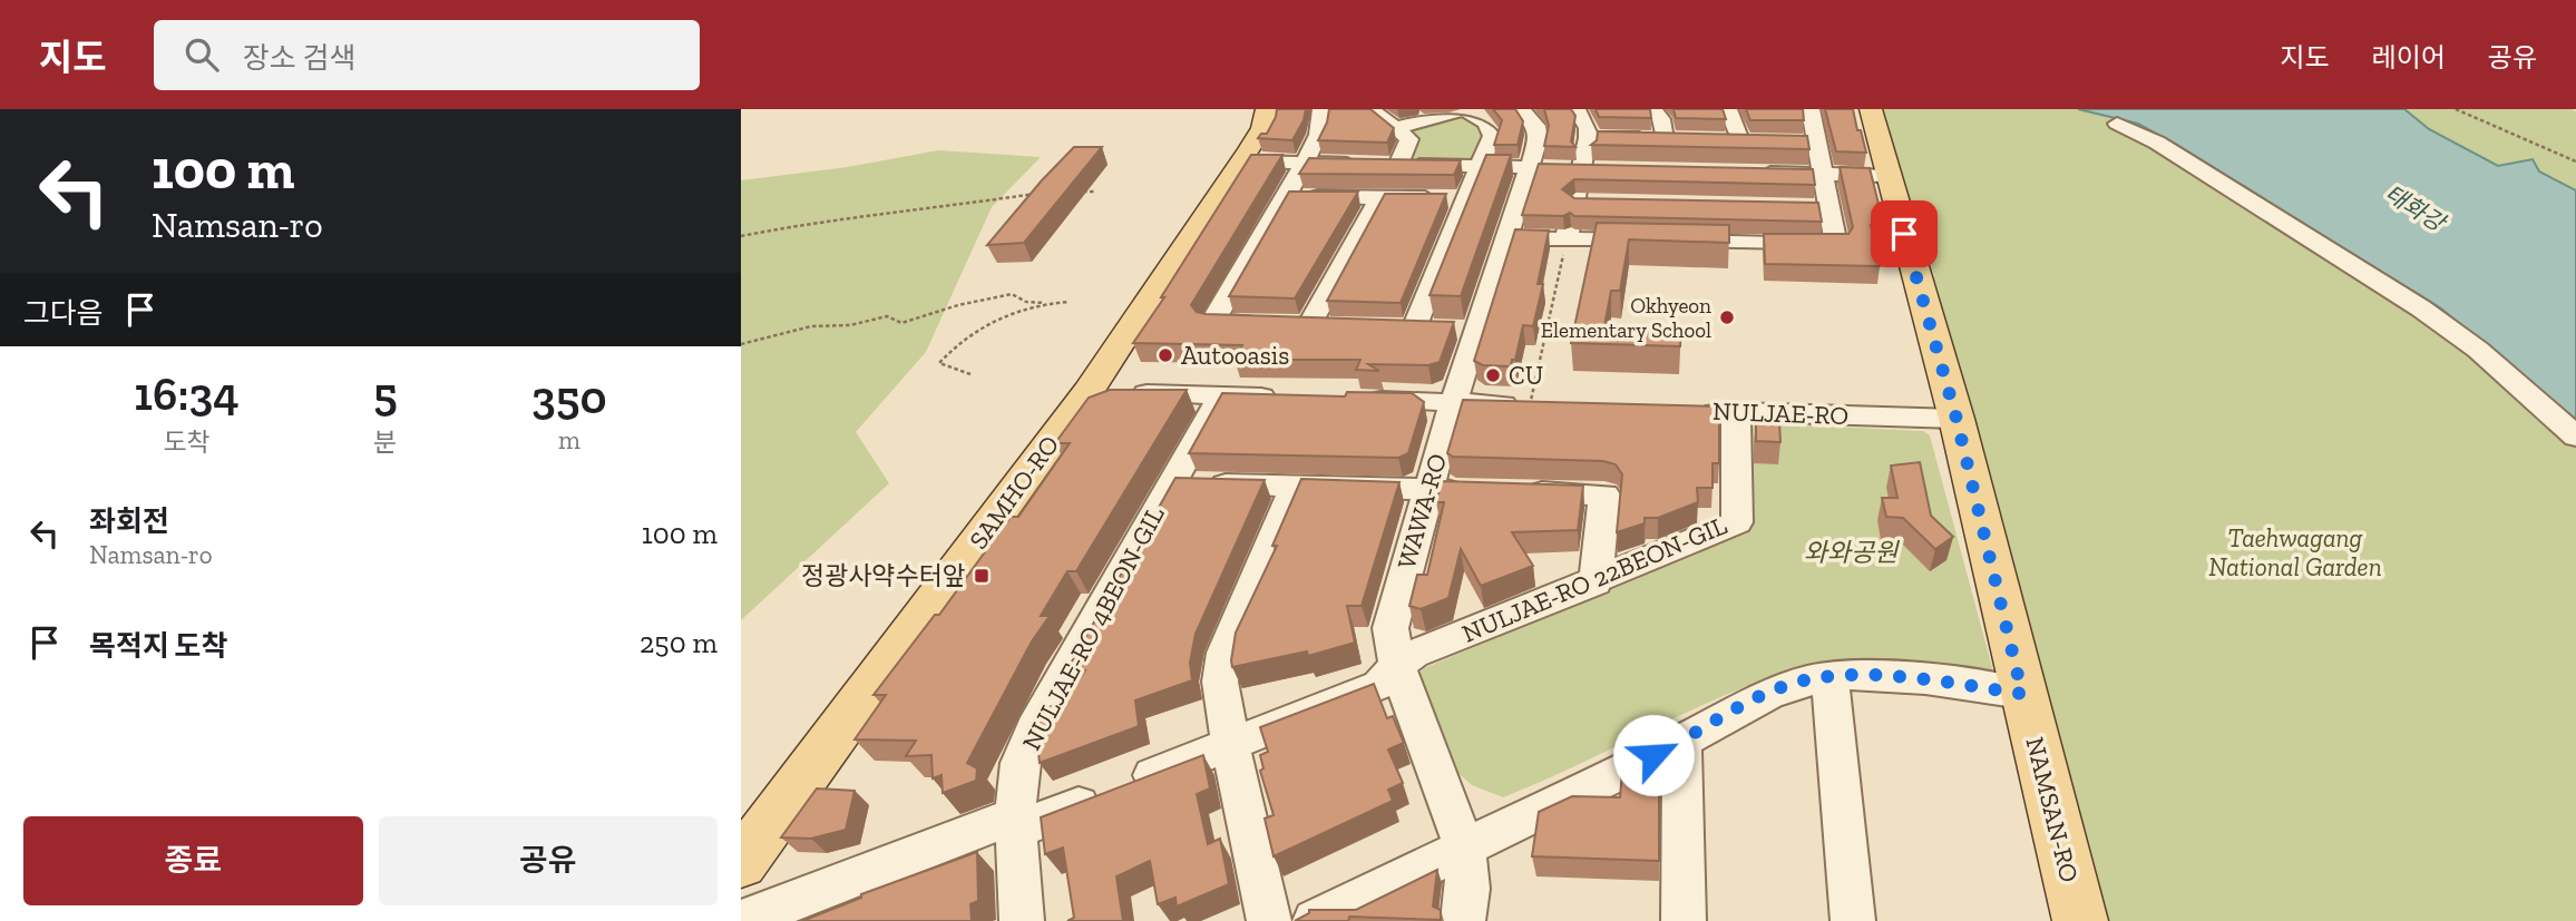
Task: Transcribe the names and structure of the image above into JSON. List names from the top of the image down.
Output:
{
  "streets": {
    "main road": ["SAMHO-RO", "NAMSAN-RO"],
    "street": [
      "NULJAE-RO",
      "WAWA-RO",
      "NULJAE-RO 22BEON-GIL",
      "NULJAE-RO 4BEON-GIL"
    ]
  },
  "crossings": [
    ["NULJAE-RO", "NULJAE-RO 22BEON-GIL"],
    ["NULJAE-RO", "NAMSAN-RO"],
    ["WAWA-RO", "NULJAE-RO 22BEON-GIL"],
    ["NULJAE-RO 22BEON-GIL", "NULJAE-RO 4BEON-GIL"]
  ],
  "water": ["태화강"],
  "parks": ["Taehwagang National Garden", "와와공원"],
  "places": {
    "other": ["Okhyeon Elementary School", "Autooasis", "CU"],
    "transit": ["정광사약수터앞"]
  },
  "page": {
    "header": "지도",
    "search": "장소 검색",
    "nav": ["지도", "레이어", "공유"],
    "turn": ["100 m", "Namsan-ro"],
    "then": "그다음",
    "eta": [
      "16:34",
      "도착",
      "5",
      "분",
      "350",
      "m"
    ],
    "list": [
      {
        "name": "좌회전",
        "note": "Namsan-ro",
        "value": "100 m"
      },
      {
        "name": "목적지 도착",
        "value": "250 m"
      }
    ],
    "buttons": ["종료", "공유"]
  }
}
